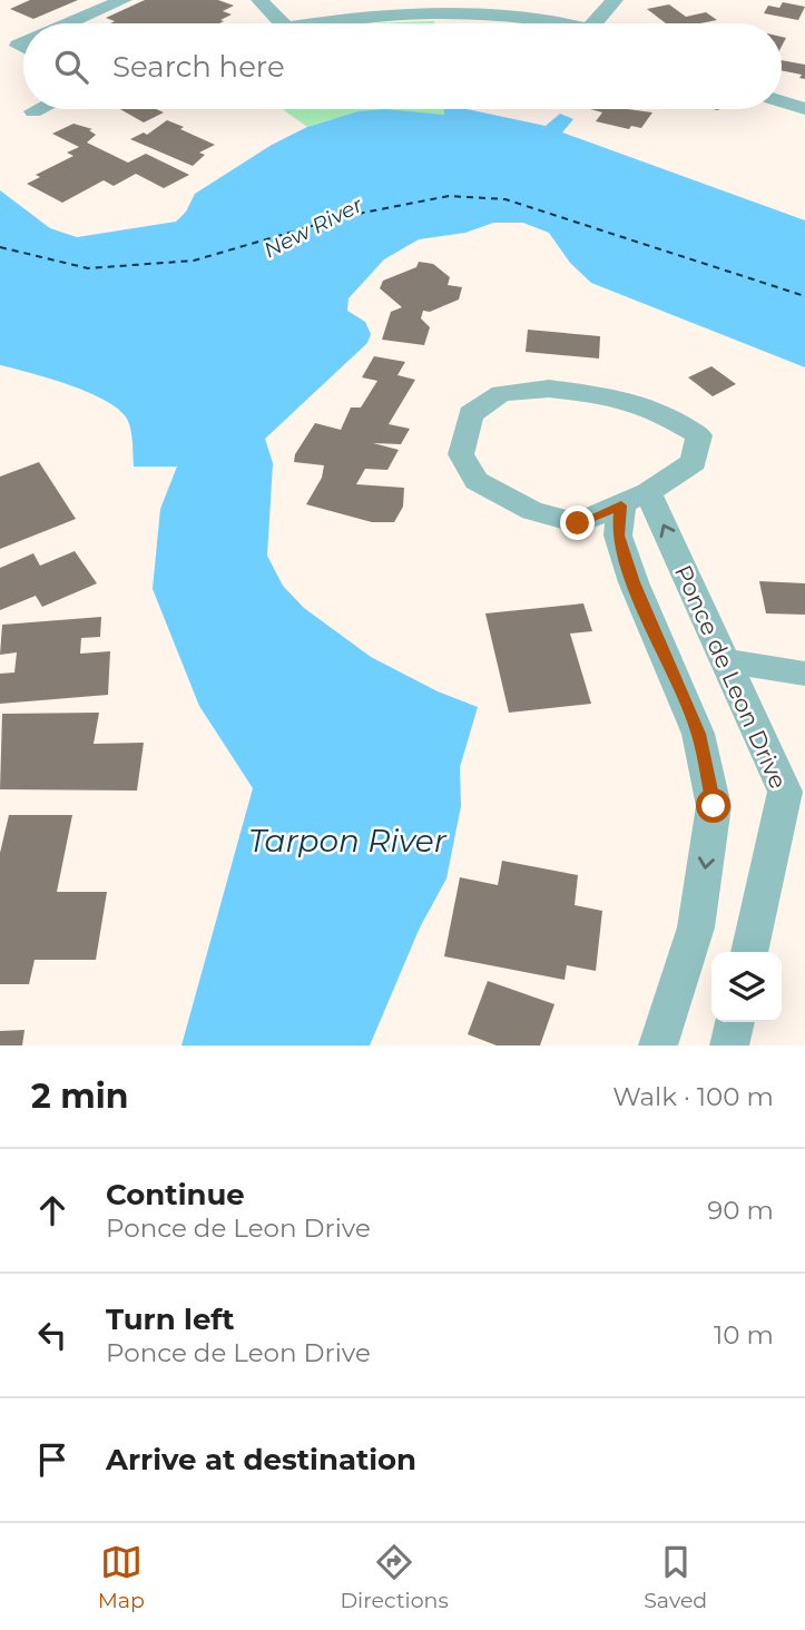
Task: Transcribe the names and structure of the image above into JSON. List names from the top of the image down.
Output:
{
  "streets": {
    "street": ["Ponce de Leon Drive"]
  },
  "one_way": ["Ponce de Leon Drive"],
  "water": ["New River", "Tarpon River"],
  "page": {
    "search": "Search here",
    "heading": ["2 min", "Walk · 100 m"],
    "list": [
      ["Continue", "Ponce de Leon Drive", "90 m"],
      ["Turn left", "Ponce de Leon Drive", "10 m"],
      "Arrive at destination"
    ],
    "nav": ["Map", "Directions", "Saved"]
  }
}
